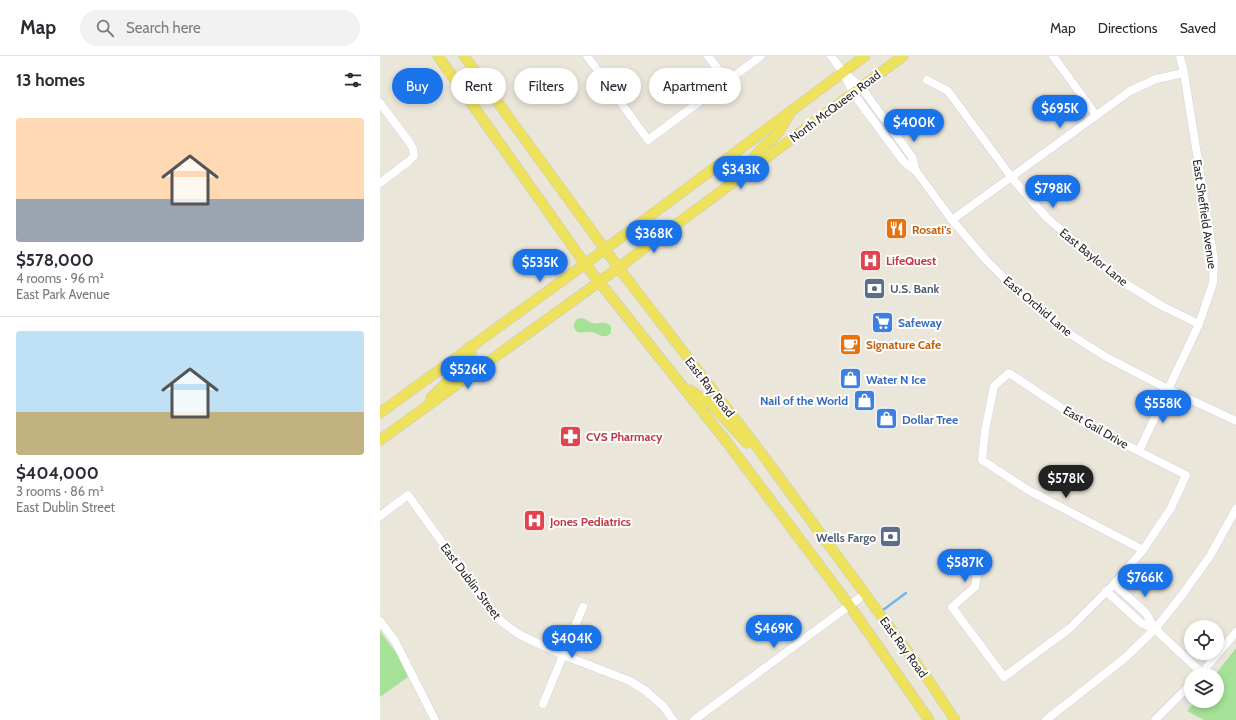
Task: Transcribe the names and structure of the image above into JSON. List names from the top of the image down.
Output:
{
  "streets": {
    "main road": ["North McQueen Road", "East Ray Road"],
    "street": [
      "East Sheffield Avenue",
      "East Baylor Lane",
      "East Orchid Lane",
      "East Gail Drive",
      "East Dublin Street"
    ]
  },
  "crossings": [
    ["North McQueen Road", "East Orchid Lane"],
    ["North McQueen Road", "East Ray Road"],
    ["East Sheffield Avenue", "East Baylor Lane"],
    ["East Sheffield Avenue", "East Orchid Lane"],
    ["East Sheffield Avenue", "East Gail Drive"]
  ],
  "places": {
    "restaurant": ["Rosati's"],
    "hospital": ["LifeQuest", "Jones Pediatrics"],
    "bank": ["U.S. Bank", "Wells Fargo"],
    "supermarket": ["Safeway"],
    "cafe": ["Signature Cafe"],
    "shop": ["Water N Ice", "Nail of the World", "Dollar Tree"],
    "pharmacy": ["CVS Pharmacy"]
  },
  "page": {
    "header": "Map",
    "search": "Search here",
    "nav": ["Map", "Directions", "Saved"],
    "heading": "13 homes",
    "chip": [
      "Buy",
      "Rent",
      "Filters",
      "New",
      "Apartment"
    ],
    "price": [
      "$695K",
      "$400K",
      "$343K",
      "$798K",
      "$368K",
      "$535K",
      "$526K",
      "$558K",
      "$578K",
      "$587K",
      "$766K",
      "$469K",
      "$404K"
    ],
    "list": [
      {
        "name": "$578,000",
        "note": "4 rooms · 96 m² · East Park Avenue"
      },
      {
        "name": "$404,000",
        "note": "3 rooms · 86 m² · East Dublin Street"
      }
    ]
  }
}
